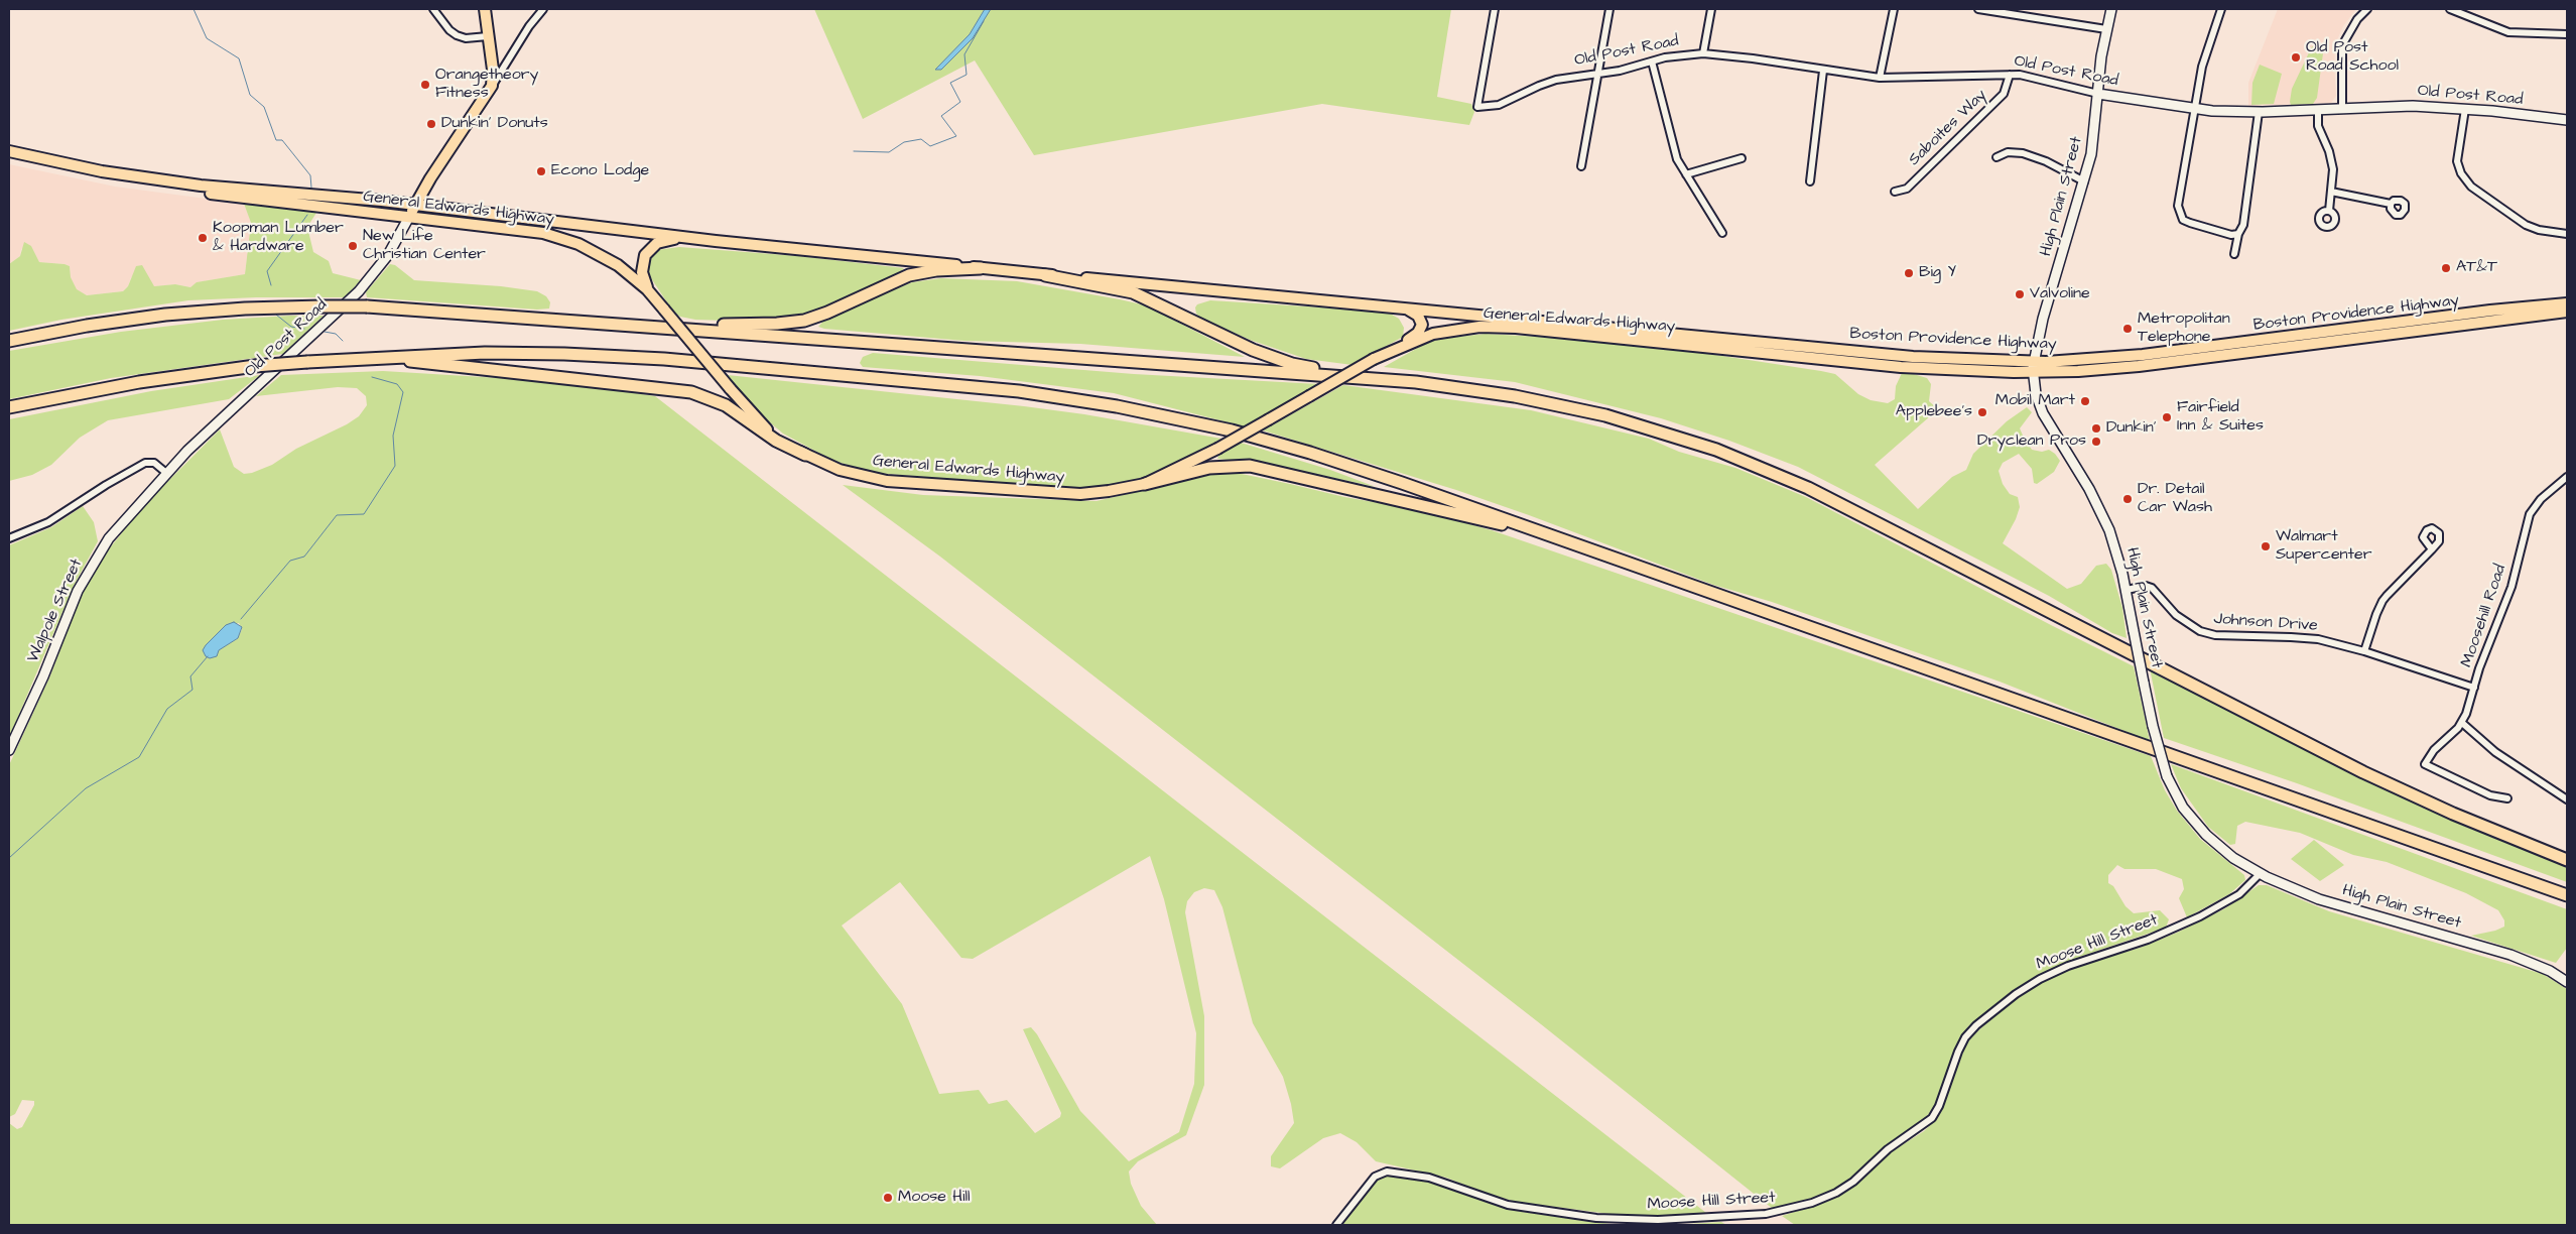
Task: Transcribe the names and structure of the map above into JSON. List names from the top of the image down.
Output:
{
  "streets": {
    "main road": [
      "Old Post Road",
      "High Plain Street",
      "General Edwards Highway",
      "Boston Providence Highway",
      "Walpole Street"
    ],
    "street": [
      "Saboites Way",
      "Moosehill Road",
      "Johnson Drive",
      "Moose Hill Street"
    ]
  },
  "crossings": [
    ["Old Post Road", "Saboites Way"],
    ["Old Post Road", "High Plain Street"],
    ["Old Post Road", "General Edwards Highway"],
    ["Old Post Road", "Walpole Street"],
    ["High Plain Street", "Boston Providence Highway"],
    ["High Plain Street", "Johnson Drive"],
    ["High Plain Street", "Moose Hill Street"],
    ["General Edwards Highway", "Boston Providence Highway"],
    ["Moosehill Road", "Johnson Drive"]
  ],
  "places": [
    "Old Post Road School",
    "Orangetheory Fitness",
    "Dunkin' Donuts",
    "Econo Lodge",
    "Koopman Lumber & Hardware",
    "New Life Christian Center",
    "AT&T",
    "Big Y",
    "Valvoline",
    "Metropolitan Telephone",
    "Mobil Mart",
    "Applebee's",
    "Fairfield Inn & Suites",
    "Dunkin'",
    "Dryclean Pros",
    "Dr. Detail Car Wash",
    "Walmart Supercenter",
    "Moose Hill"
  ]
}
